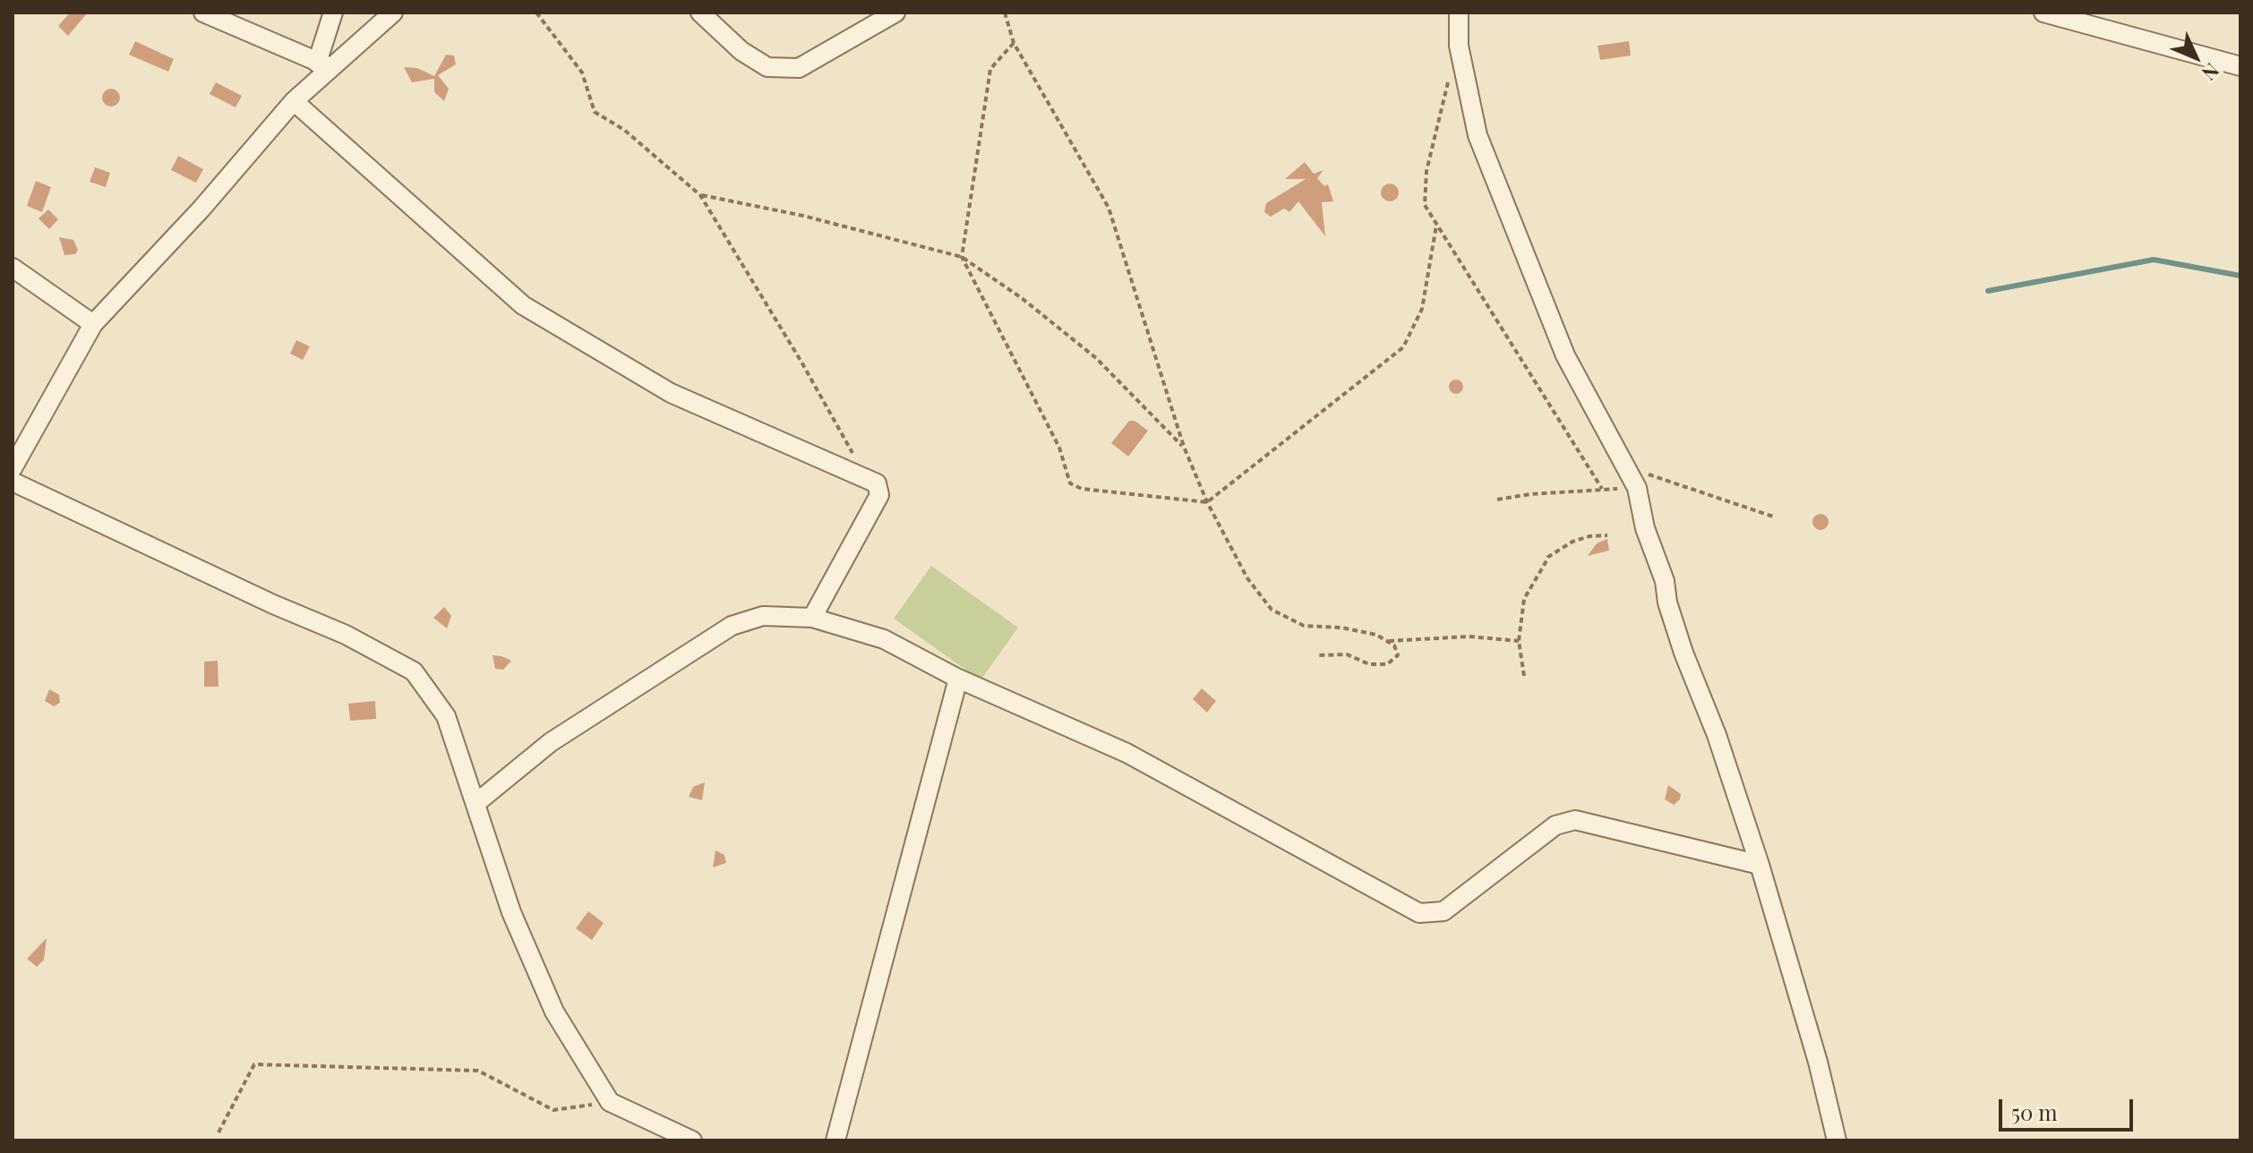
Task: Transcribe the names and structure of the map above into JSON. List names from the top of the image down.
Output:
{
  "scale_bar": "50 m",
  "north": "bottom right"
}
